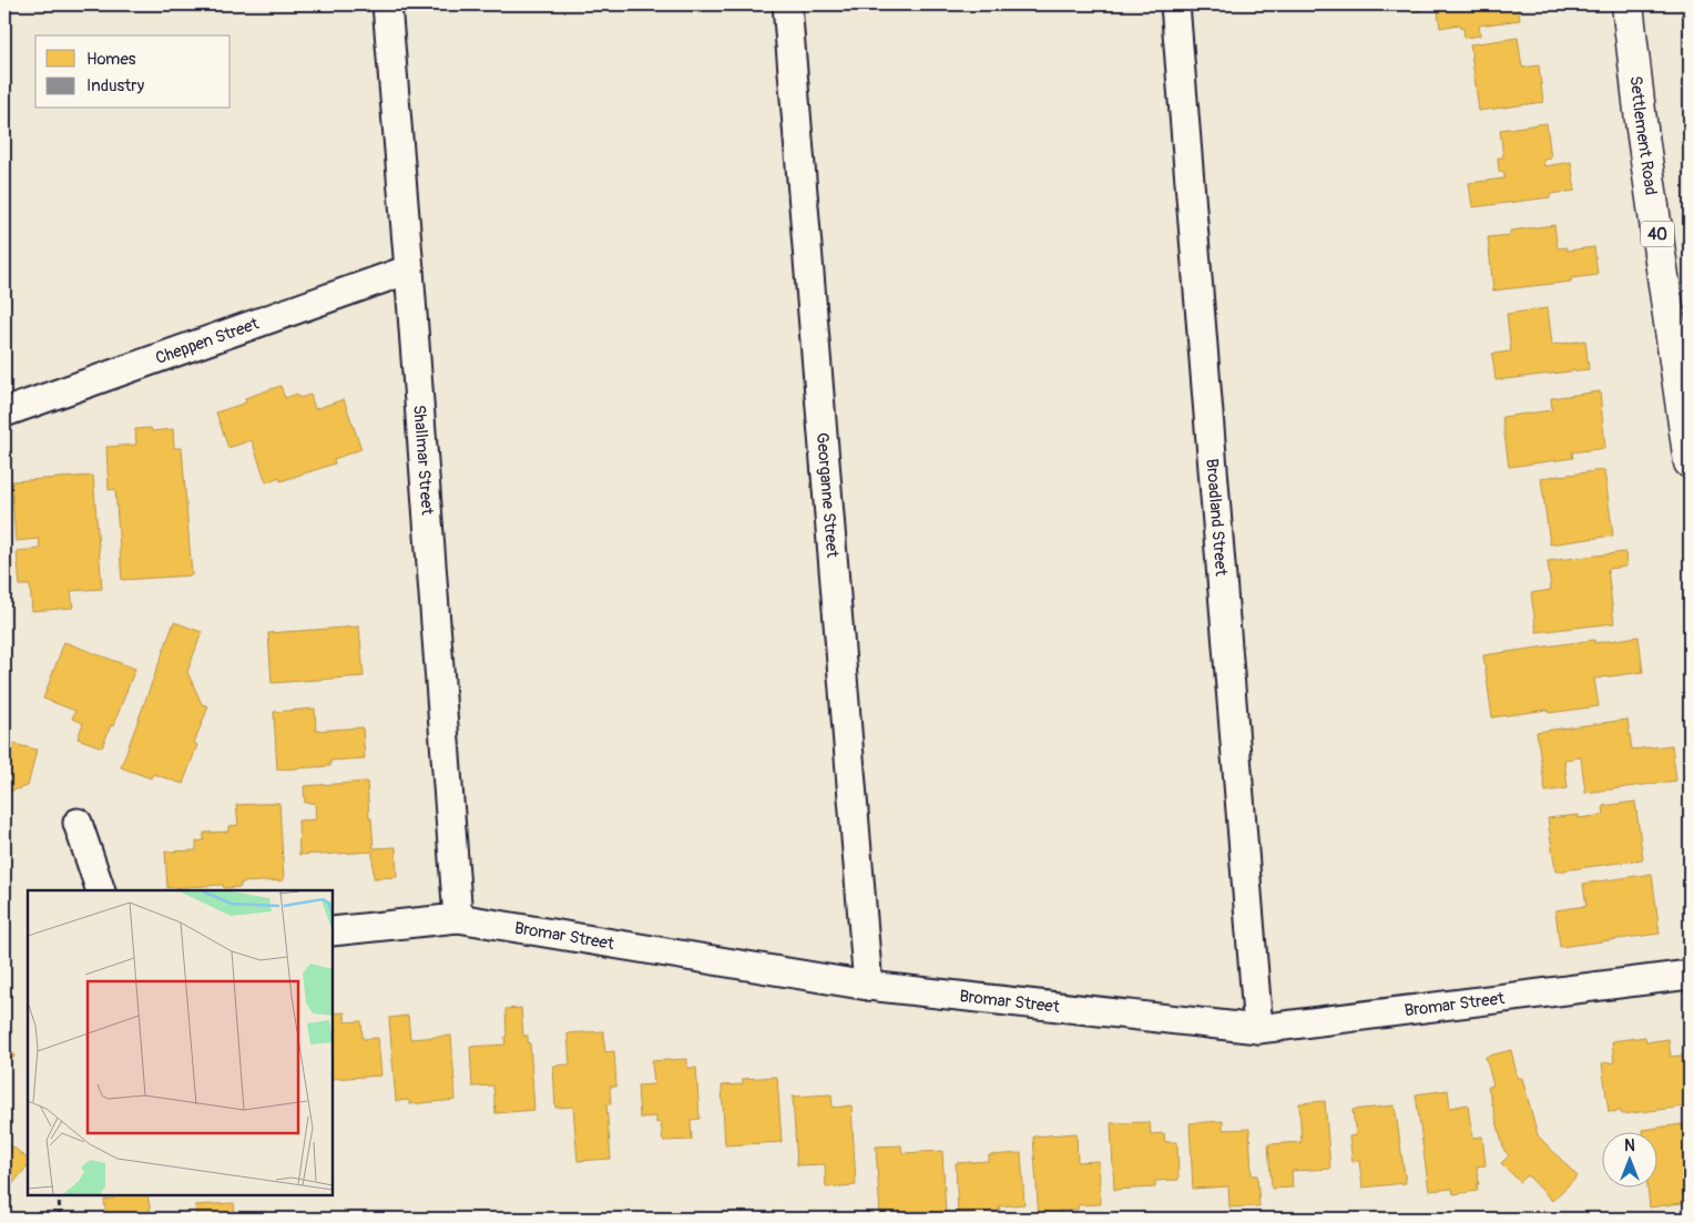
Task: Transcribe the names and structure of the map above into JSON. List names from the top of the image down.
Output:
{
  "streets": {
    "main road": ["Settlement Road", "40"],
    "street": [
      "Cheppen Street",
      "Shallmar Street",
      "Georganne Street",
      "Broadland Street",
      "Bromar Street"
    ]
  },
  "crossings": [
    ["Cheppen Street", "Shallmar Street"],
    ["Shallmar Street", "Bromar Street"],
    ["Georganne Street", "Bromar Street"],
    ["Broadland Street", "Bromar Street"]
  ],
  "legend": ["Homes", "Industry"],
  "north": "top"
}
